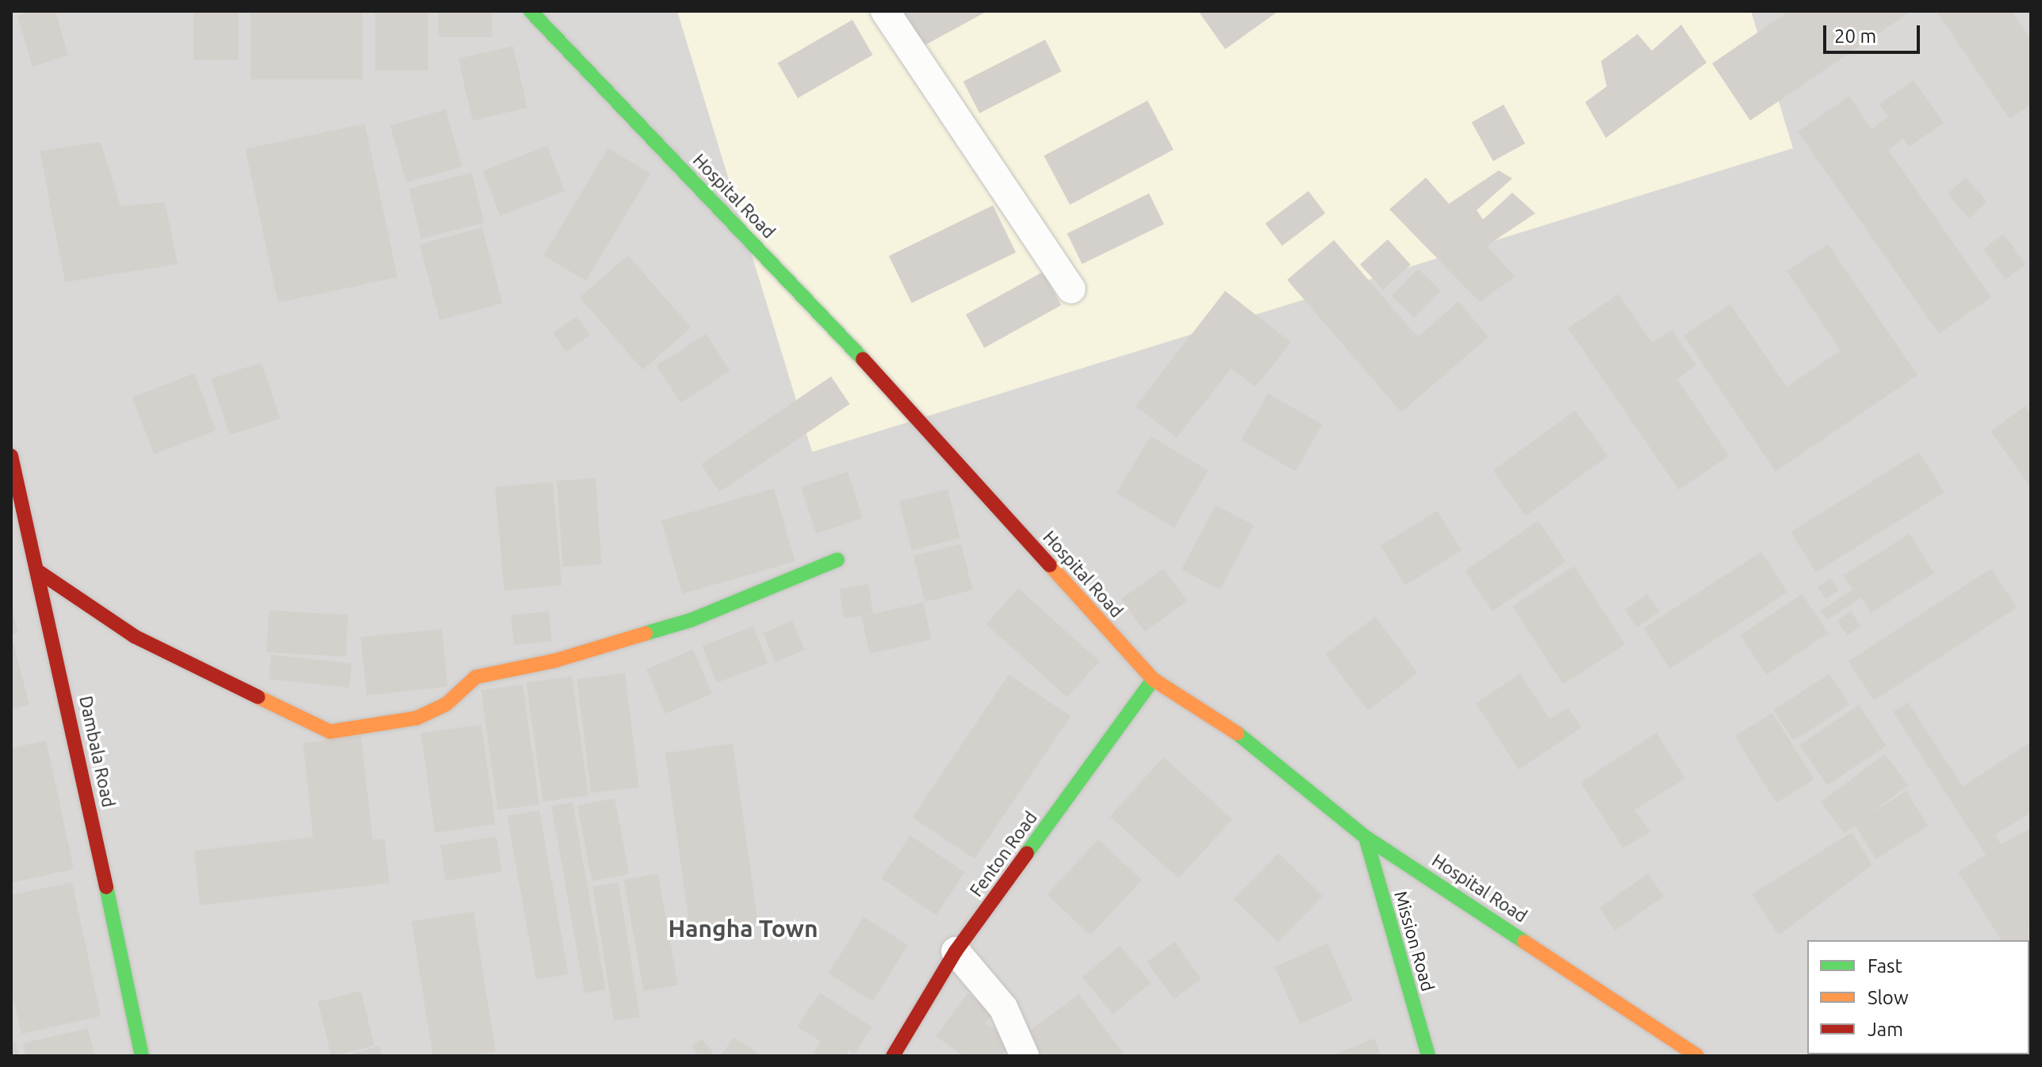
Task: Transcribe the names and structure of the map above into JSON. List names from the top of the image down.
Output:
{
  "streets": {
    "street": [
      "Hospital Road",
      "Dambala Road",
      "Fenton Road",
      "Mission Road"
    ]
  },
  "crossings": [
    ["Hospital Road", "Fenton Road"],
    ["Hospital Road", "Mission Road"]
  ],
  "districts": ["Hangha Town"],
  "legend": ["Fast", "Slow", "Jam"],
  "scale_bar": "20 m"
}
